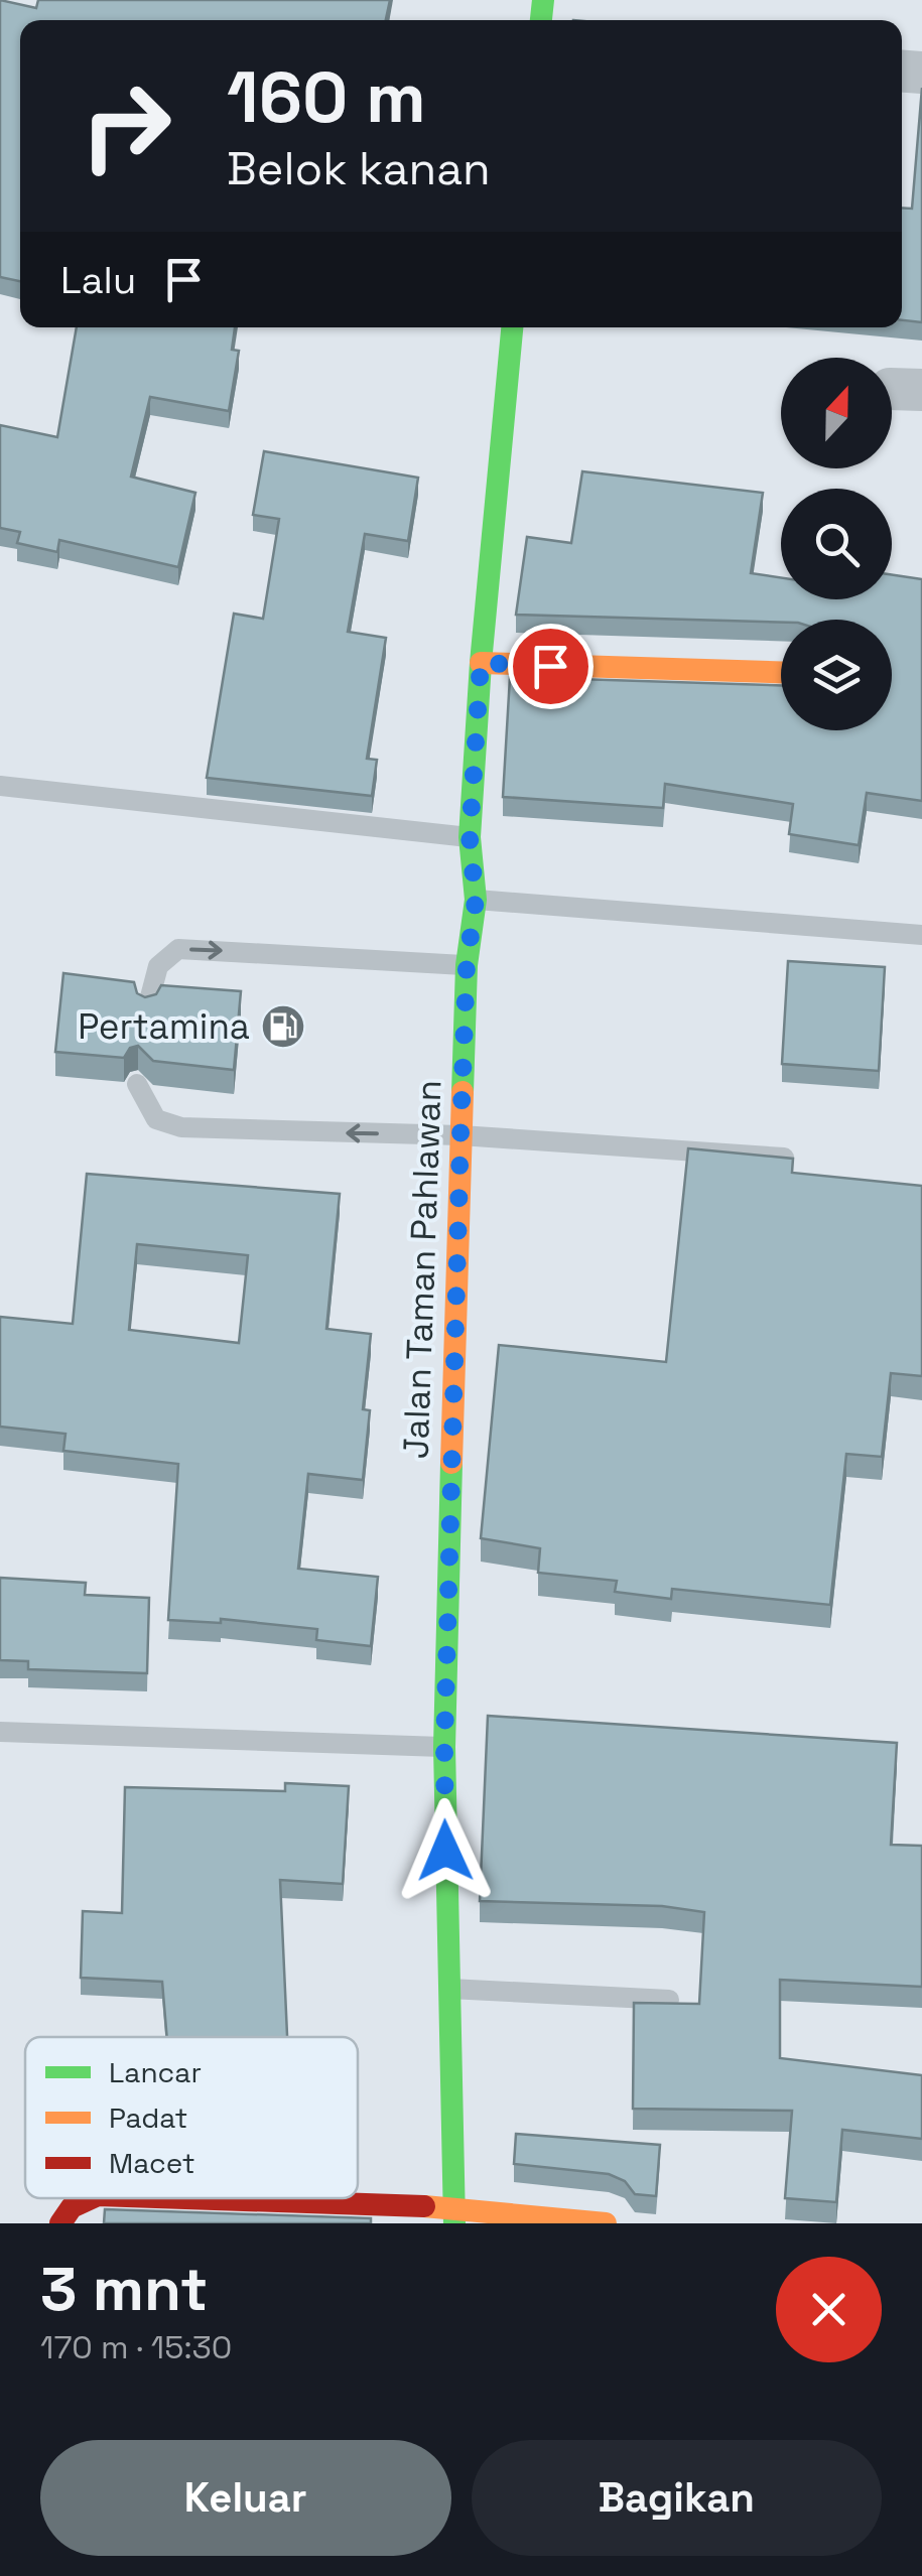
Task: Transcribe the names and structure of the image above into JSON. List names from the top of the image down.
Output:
{
  "streets": {
    "main road": ["Jalan Taman Pahlawan"]
  },
  "places": {
    "fuel station": ["Pertamina"]
  },
  "legend": ["Lancar", "Padat", "Macet"],
  "north": "top",
  "page": {
    "turn": ["160 m", "Belok kanan"],
    "then": "Lalu",
    "heading": ["3 mnt", "170 m · 15:30"],
    "buttons": ["Keluar", "Bagikan"]
  }
}
